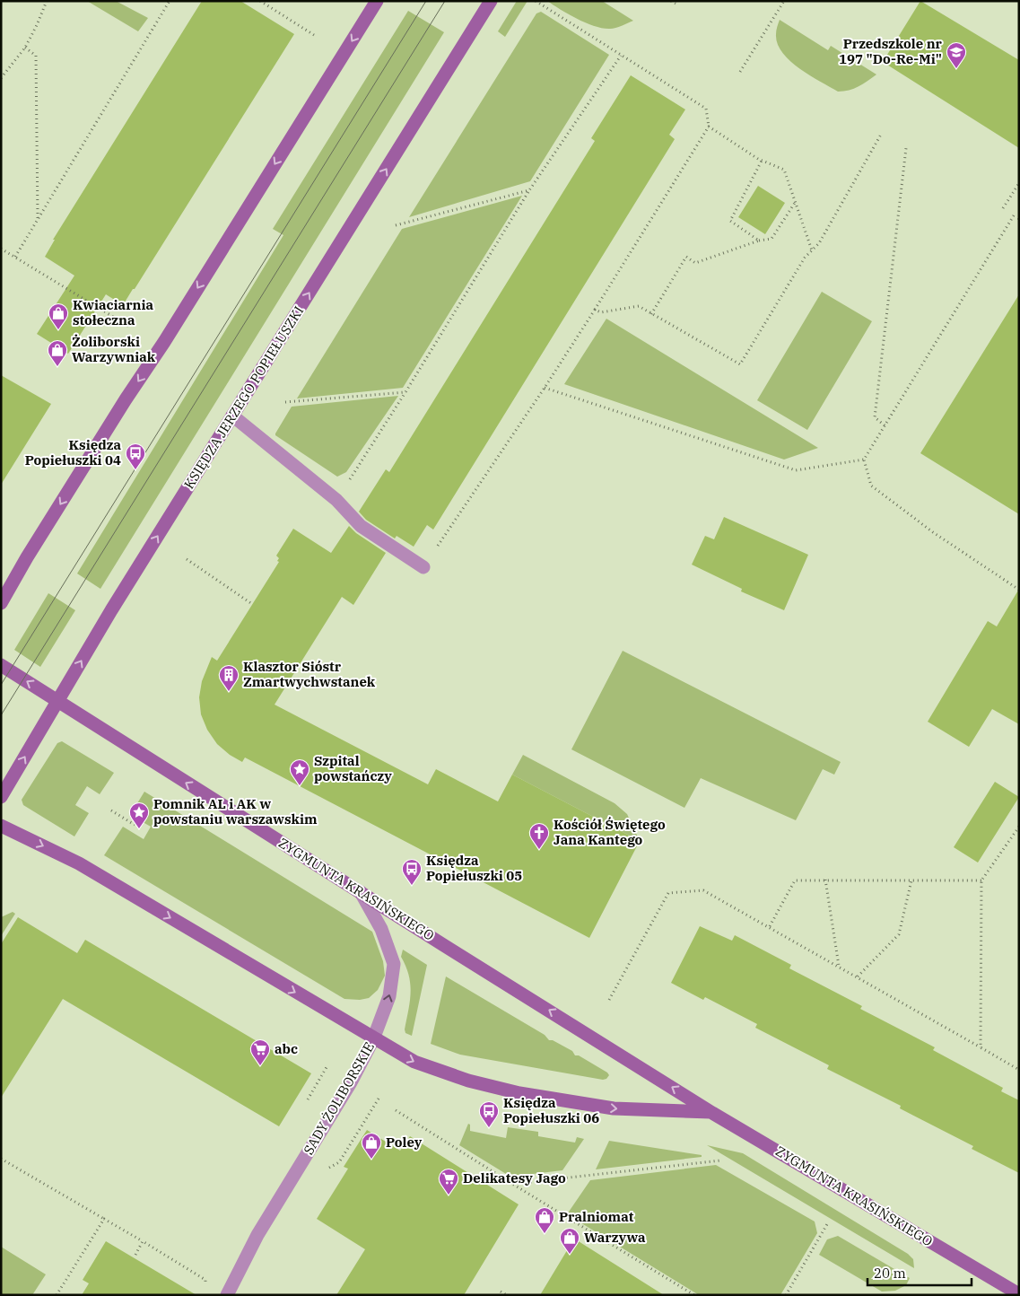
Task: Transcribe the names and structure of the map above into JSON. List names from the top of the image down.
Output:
{
  "streets": {
    "street": ["KSIĘDZA JERZEGO POPIEŁUSZKI", "ZYGMUNTA KRASIŃSKIEGO", "SADY ŻOLIBORSKIE"]
  },
  "crossings": [
    ["KSIĘDZA JERZEGO POPIEŁUSZKI", "ZYGMUNTA KRASIŃSKIEGO"],
    ["ZYGMUNTA KRASIŃSKIEGO", "SADY ŻOLIBORSKIE"]
  ],
  "places": {
    "school or university": ["Przedszkole nr 197 \"Do-Re-Mi\""],
    "shop": [
      "Kwiaciarnia stołeczna",
      "Żoliborski Warzywniak",
      "Poley",
      "Pralniomat",
      "Warzywa"
    ],
    "bus stop": ["Księdza Popiełuszki 04", "Księdza Popiełuszki 05", "Księdza Popiełuszki 06"],
    "building": ["Klasztor Sióstr Zmartwychwstanek"],
    "place": ["Szpital powstańczy", "Pomnik AL i AK w powstaniu warszawskim"],
    "church": ["Kościół Świętego Jana Kantego"],
    "supermarket": ["abc", "Delikatesy Jago"]
  },
  "scale_bar": "20 m"
}
